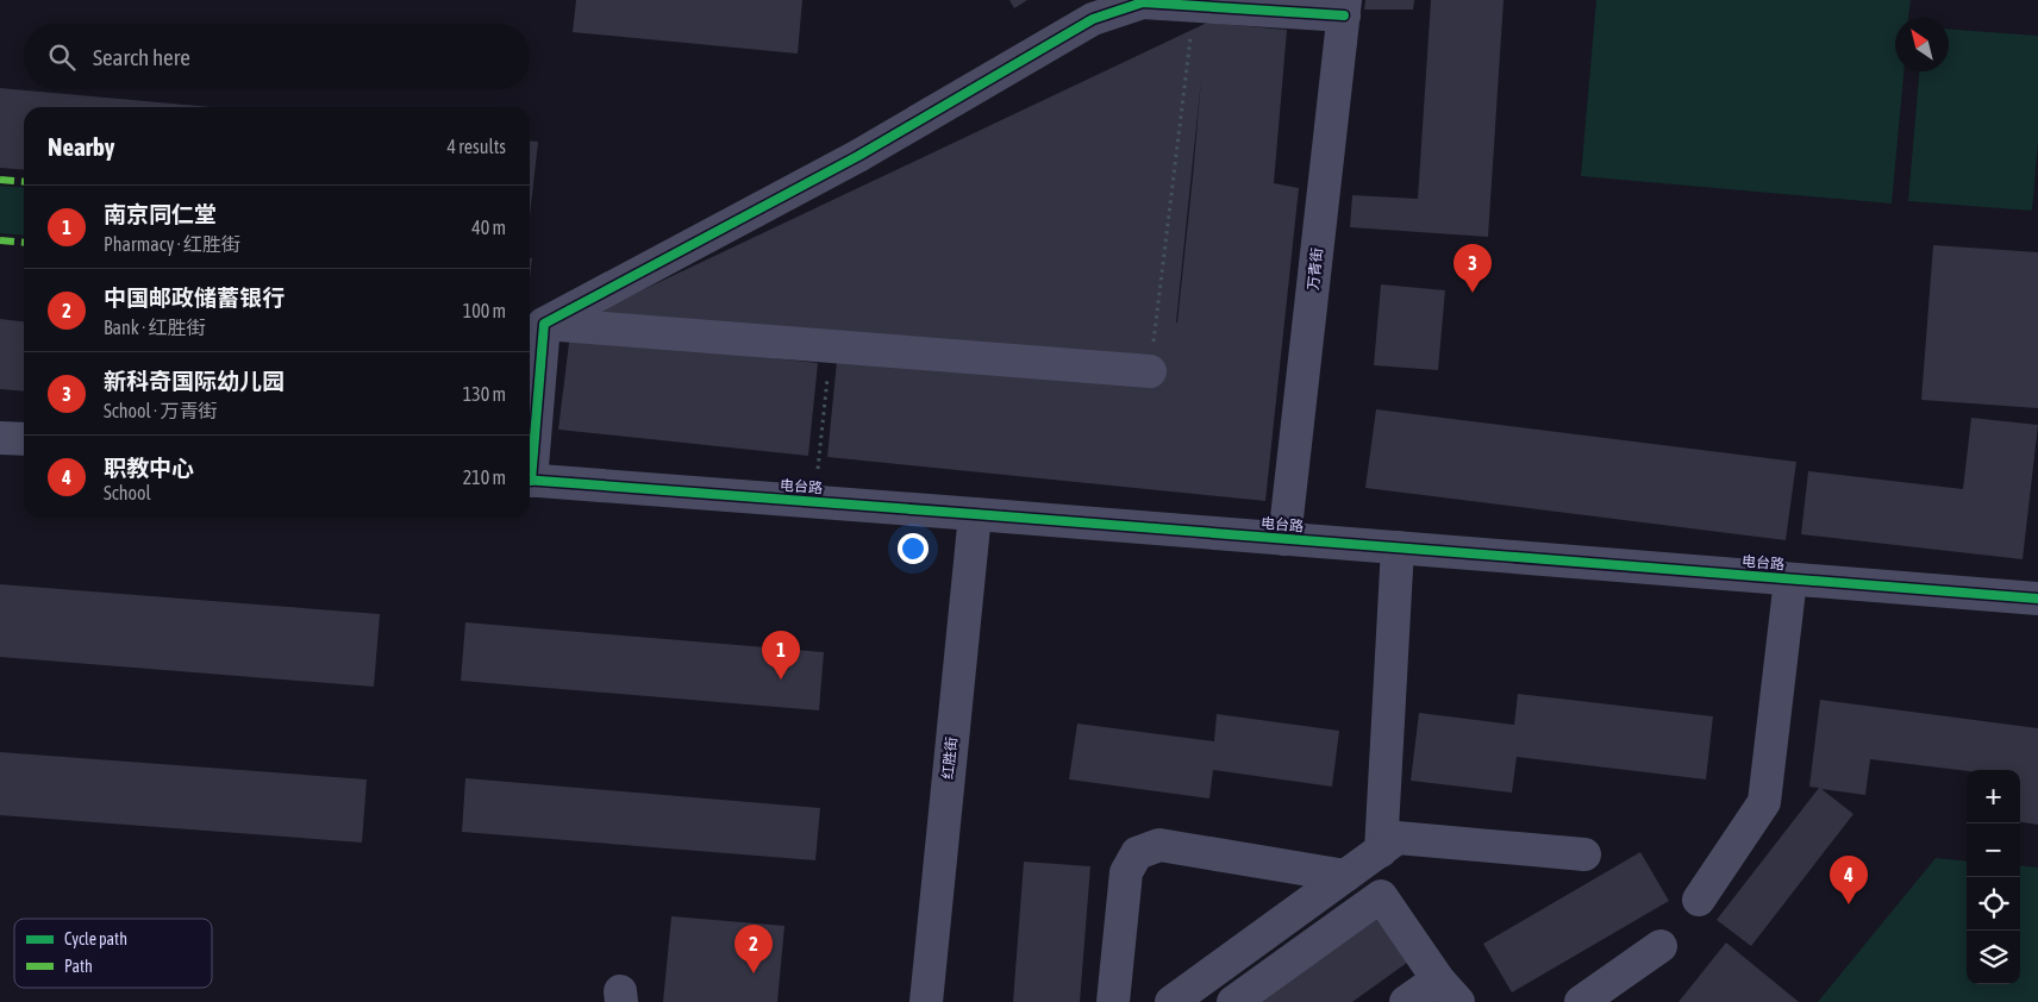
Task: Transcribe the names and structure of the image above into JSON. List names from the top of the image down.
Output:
{
  "streets": {
    "street": ["万青街", "电台路", "红胜街"]
  },
  "crossings": [
    ["万青街", "电台路"],
    ["电台路", "红胜街"]
  ],
  "legend": ["Cycle path", "Path"],
  "north": "top left",
  "page": {
    "search": "Search here",
    "heading": ["Nearby", "4 results"],
    "list": [
      {
        "mark": "1",
        "name": "南京同仁堂",
        "note": "Pharmacy · 红胜街",
        "value": "40 m"
      },
      {
        "mark": "2",
        "name": "中国邮政储蓄银行",
        "note": "Bank · 红胜街",
        "value": "100 m"
      },
      {
        "mark": "3",
        "name": "新科奇国际幼儿园",
        "note": "School · 万青街",
        "value": "130 m"
      },
      {
        "mark": "4",
        "name": "职教中心",
        "note": "School",
        "value": "210 m"
      }
    ],
    "pins": [
      "3",
      "1",
      "4",
      "2"
    ],
    "map_buttons": ["+", "−"]
  }
}
